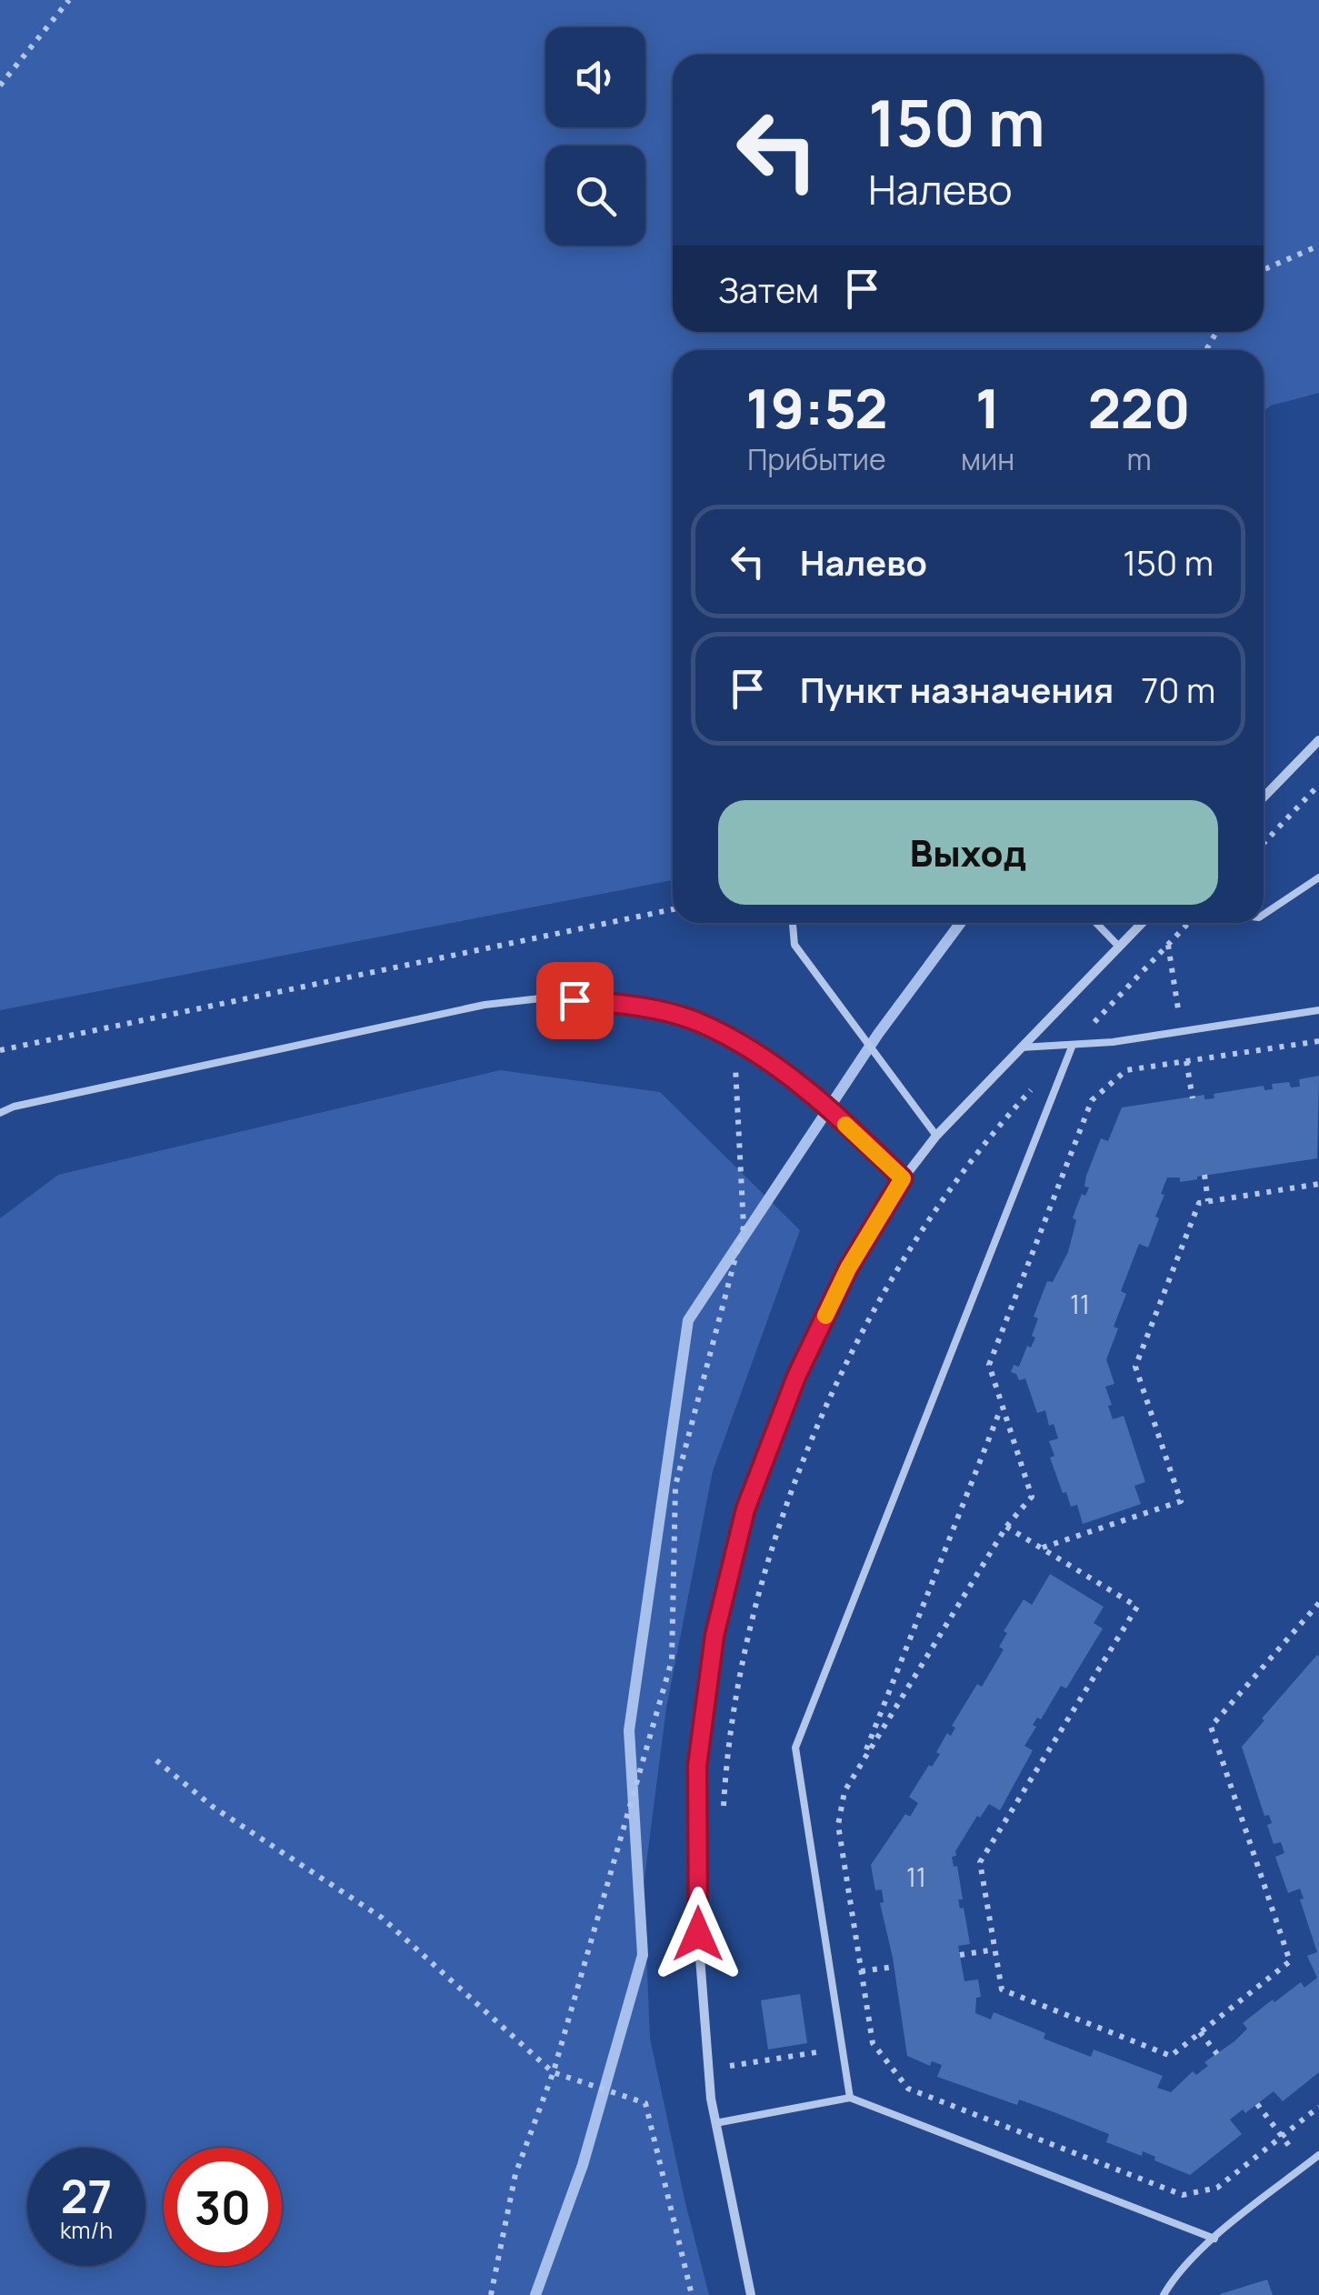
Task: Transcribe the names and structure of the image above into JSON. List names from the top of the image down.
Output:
{
  "house_numbers": ["11", "11"],
  "page": {
    "turn": ["150 m", "Налево"],
    "then": "Затем",
    "eta": [
      "19:52",
      "Прибытие",
      "1",
      "мин",
      "220",
      "m"
    ],
    "list": [
      {
        "name": "Налево",
        "value": "150 m"
      },
      {
        "name": "Пункт назначения",
        "value": "70 m"
      }
    ],
    "buttons": "Выход",
    "speed": "27 km/h",
    "limit": "30"
  }
}
